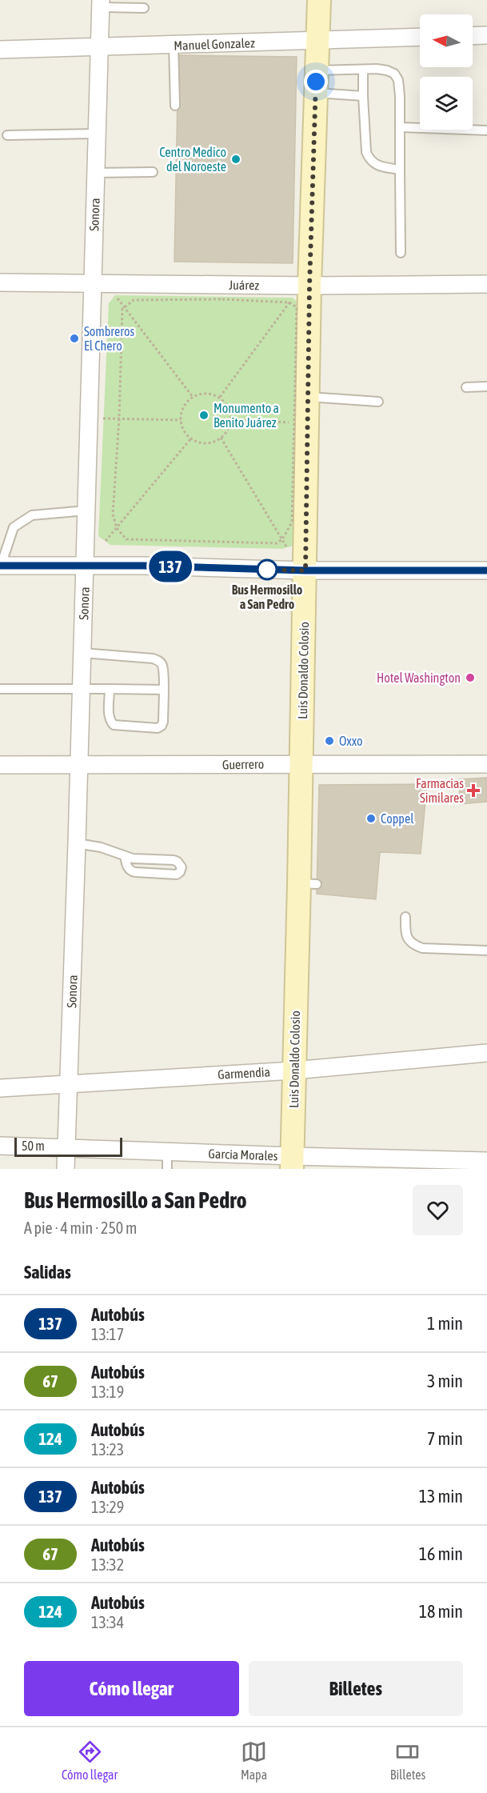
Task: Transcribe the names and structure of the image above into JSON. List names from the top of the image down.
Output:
{
  "streets": {
    "main road": ["Luis Donaldo Colosio"],
    "street": [
      "Manuel Gonzalez",
      "Sonora",
      "Juárez",
      "Guerrero",
      "Garmendia",
      "Garcia Morales"
    ]
  },
  "crossings": [
    ["Manuel Gonzalez", "Sonora"],
    ["Manuel Gonzalez", "Luis Donaldo Colosio"],
    ["Sonora", "Juárez"],
    ["Sonora", "Guerrero"],
    ["Sonora", "Garmendia"],
    ["Sonora", "Garcia Morales"],
    ["Juárez", "Luis Donaldo Colosio"],
    ["Luis Donaldo Colosio", "Guerrero"],
    ["Luis Donaldo Colosio", "Garmendia"],
    ["Luis Donaldo Colosio", "Garcia Morales"]
  ],
  "places": {
    "other": [
      "Centro Medico del Noroeste",
      "Sombreros El Chero",
      "Monumento a Benito Juárez",
      "Bus Hermosillo a San Pedro",
      "Hotel Washington",
      "Oxxo",
      "Coppel"
    ],
    "health": ["Farmacias Similares"]
  },
  "lines": ["bus line 137"],
  "scale_bar": "50 m",
  "north": "left",
  "page": {
    "on_map": "137",
    "scale": "50 m",
    "heading": [
      ["Bus Hermosillo a San Pedro", "A pie · 4 min · 250 m"],
      "Salidas"
    ],
    "list": [
      {
        "mark": "137",
        "name": "Autobús",
        "note": "13:17",
        "value": "1 min"
      },
      {
        "mark": "67",
        "name": "Autobús",
        "note": "13:19",
        "value": "3 min"
      },
      {
        "mark": "124",
        "name": "Autobús",
        "note": "13:23",
        "value": "7 min"
      },
      {
        "mark": "137",
        "name": "Autobús",
        "note": "13:29",
        "value": "13 min"
      },
      {
        "mark": "67",
        "name": "Autobús",
        "note": "13:32",
        "value": "16 min"
      },
      {
        "mark": "124",
        "name": "Autobús",
        "note": "13:34",
        "value": "18 min"
      }
    ],
    "buttons": ["Cómo llegar", "Billetes"],
    "tabs": ["Cómo llegar", "Mapa", "Billetes"]
  }
}
